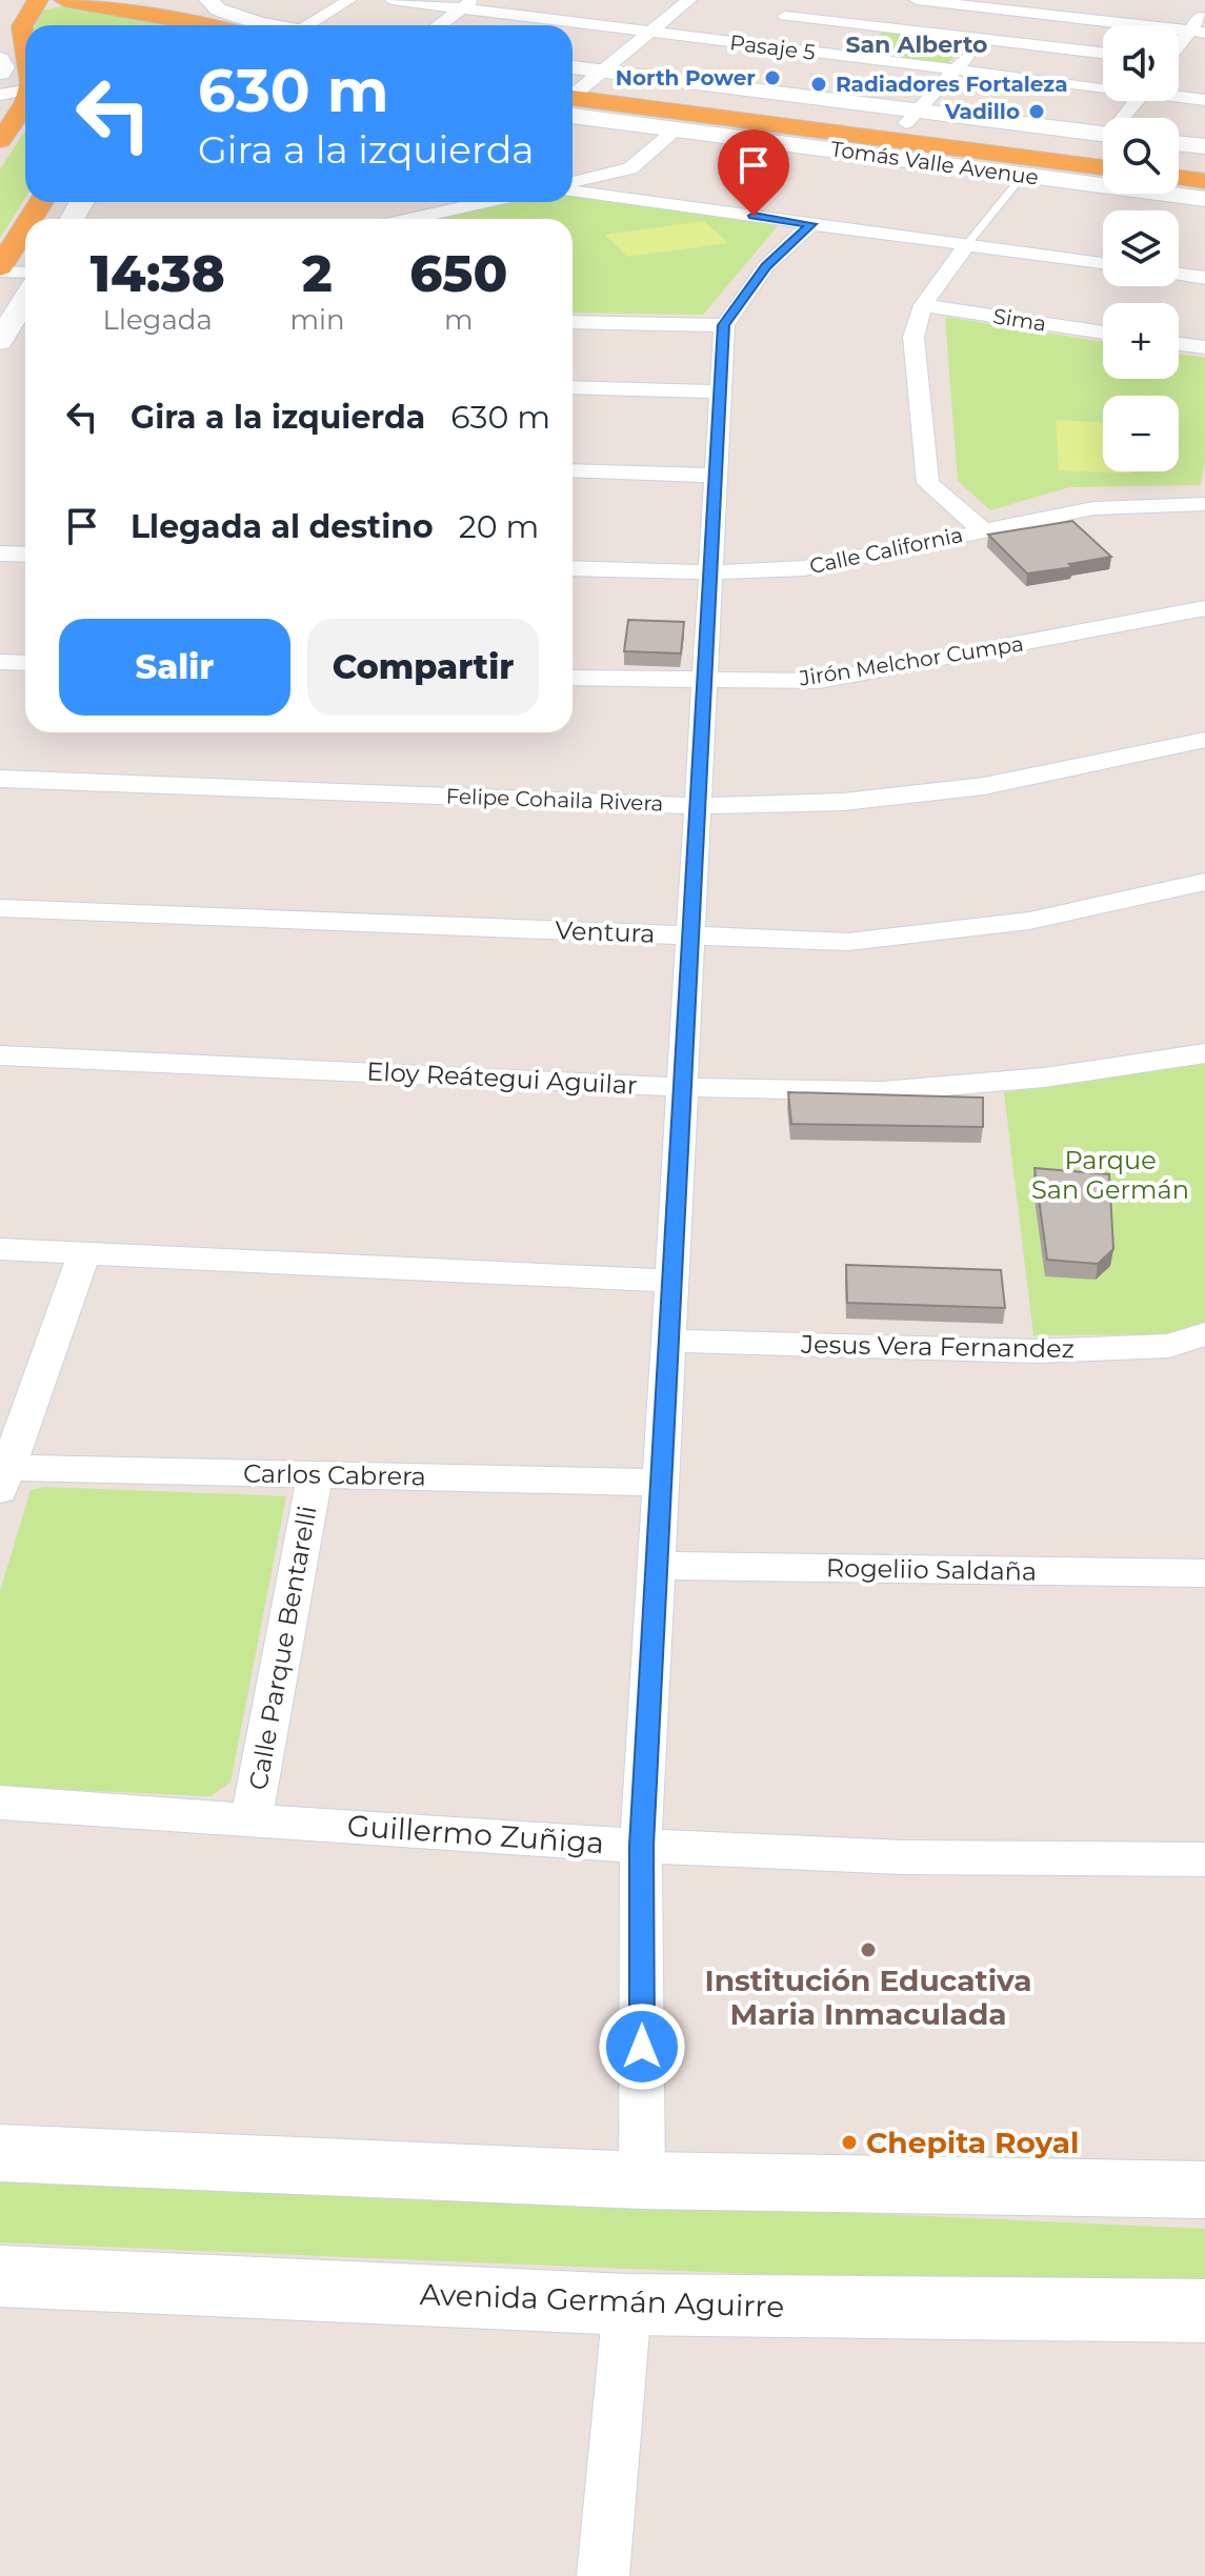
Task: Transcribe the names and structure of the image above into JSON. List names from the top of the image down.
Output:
{
  "streets": {
    "main road": ["Tomás Valle Avenue", "Avenida Germán Aguirre"],
    "street": [
      "Pasaje 5",
      "Sima",
      "Calle California",
      "Jirón Melchor Cumpa",
      "Felipe Cohaila Rivera",
      "Ventura",
      "Eloy Reátegui Aguilar",
      "Jesus Vera Fernandez",
      "Carlos Cabrera",
      "Rogeliio Saldaña",
      "Calle Parque Bentarelli",
      "Guillermo Zuñiga"
    ]
  },
  "crossings": [
    ["Carlos Cabrera", "Calle Parque Bentarelli"],
    ["Calle Parque Bentarelli", "Guillermo Zuñiga"]
  ],
  "districts": ["San Alberto"],
  "parks": ["Parque San Germán"],
  "places": [
    "North Power",
    "Radiadores Fortaleza",
    "Vadillo",
    "Institución Educativa Maria Inmaculada",
    "Chepita Royal"
  ],
  "page": {
    "map_buttons": ["+", "−"],
    "turn": ["630 m", "Gira a la izquierda"],
    "eta": [
      "14:38",
      "Llegada",
      "2",
      "min",
      "650",
      "m"
    ],
    "list": [
      {
        "name": "Gira a la izquierda",
        "value": "630 m"
      },
      {
        "name": "Llegada al destino",
        "value": "20 m"
      }
    ],
    "buttons": ["Salir", "Compartir"]
  }
}
